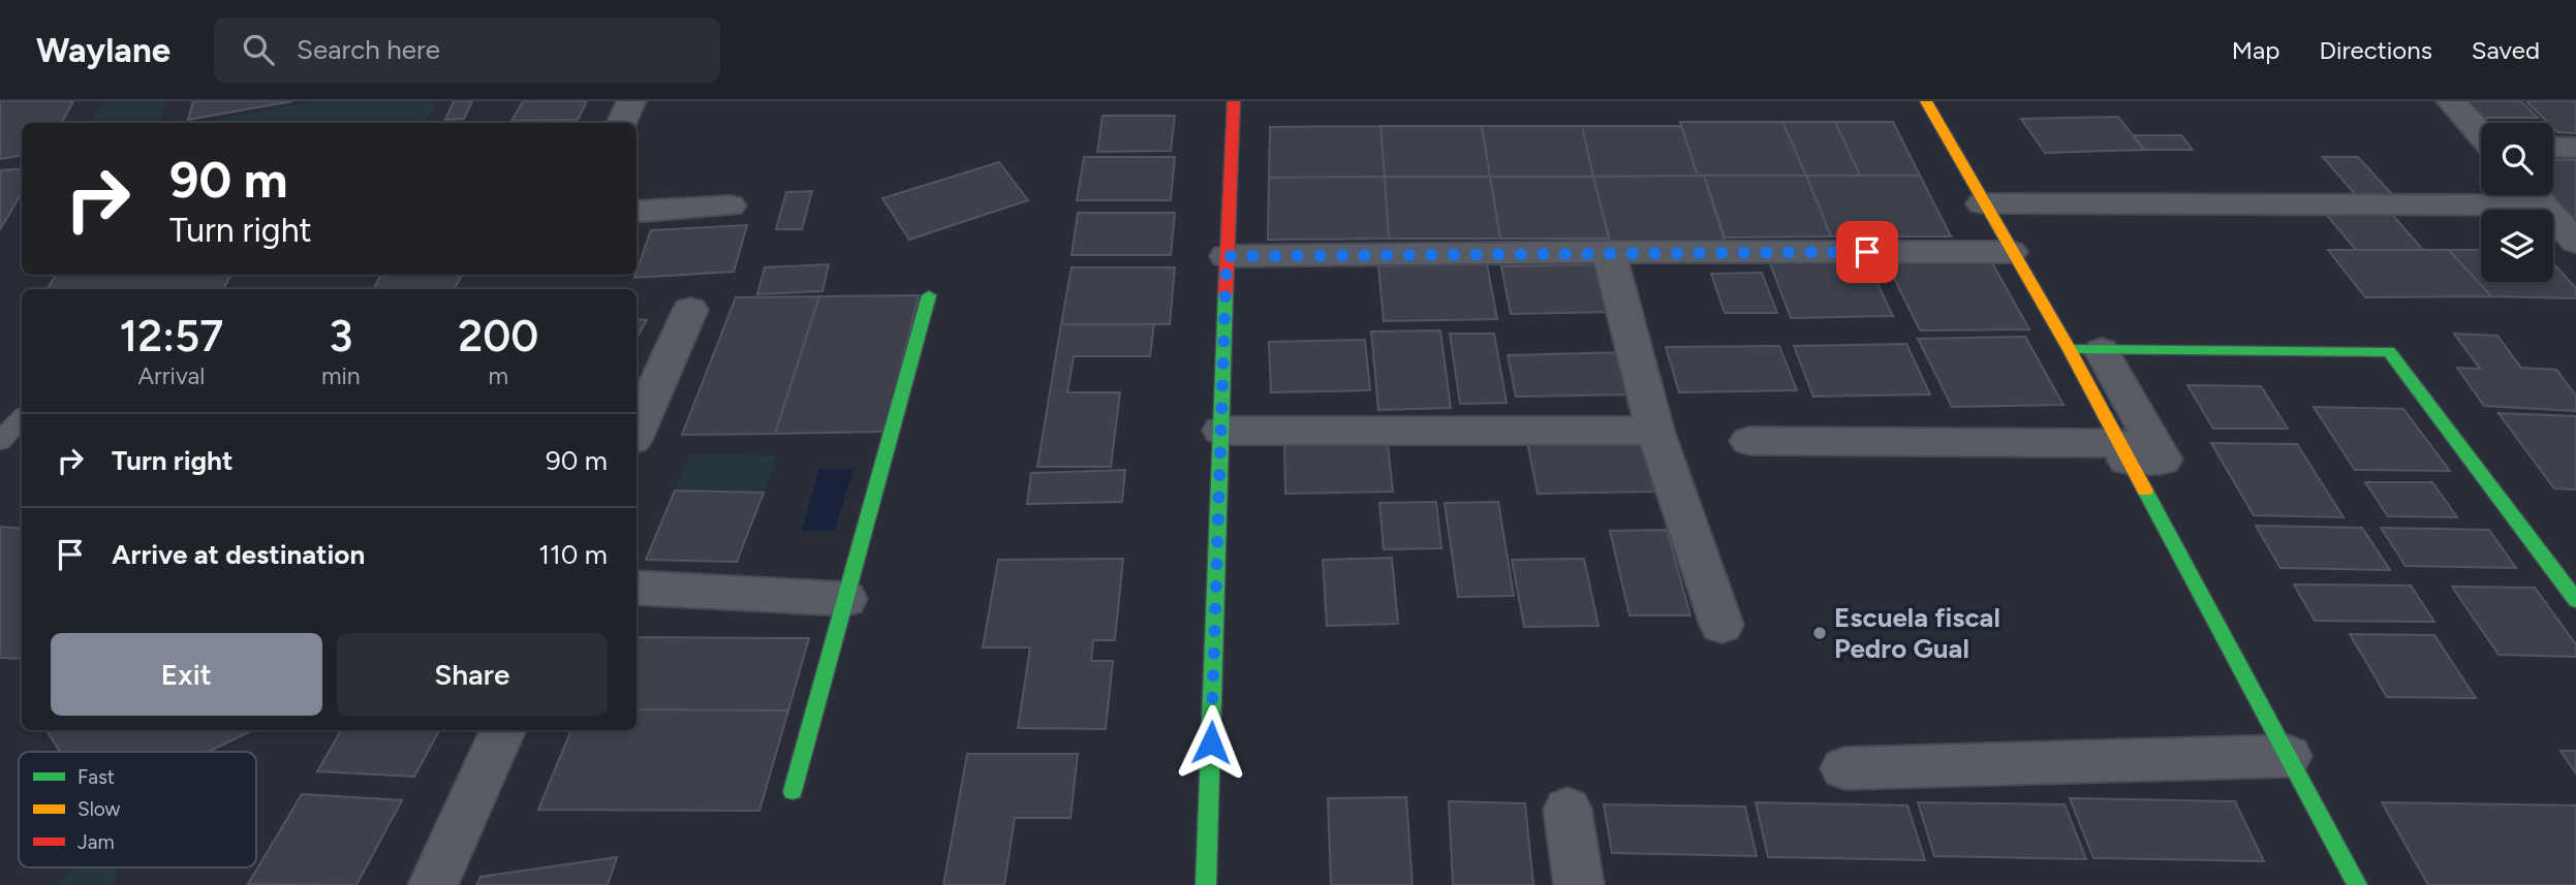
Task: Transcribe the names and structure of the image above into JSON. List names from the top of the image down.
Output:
{
  "places": ["Escuela fiscal Pedro Gual"],
  "legend": ["Fast", "Slow", "Jam"],
  "page": {
    "header": "Waylane",
    "search": "Search here",
    "nav": ["Map", "Directions", "Saved"],
    "turn": ["90 m", "Turn right"],
    "eta": [
      "12:57",
      "Arrival",
      "3",
      "min",
      "200",
      "m"
    ],
    "list": [
      {
        "name": "Turn right",
        "value": "90 m"
      },
      {
        "name": "Arrive at destination",
        "value": "110 m"
      }
    ],
    "buttons": ["Exit", "Share"]
  }
}
